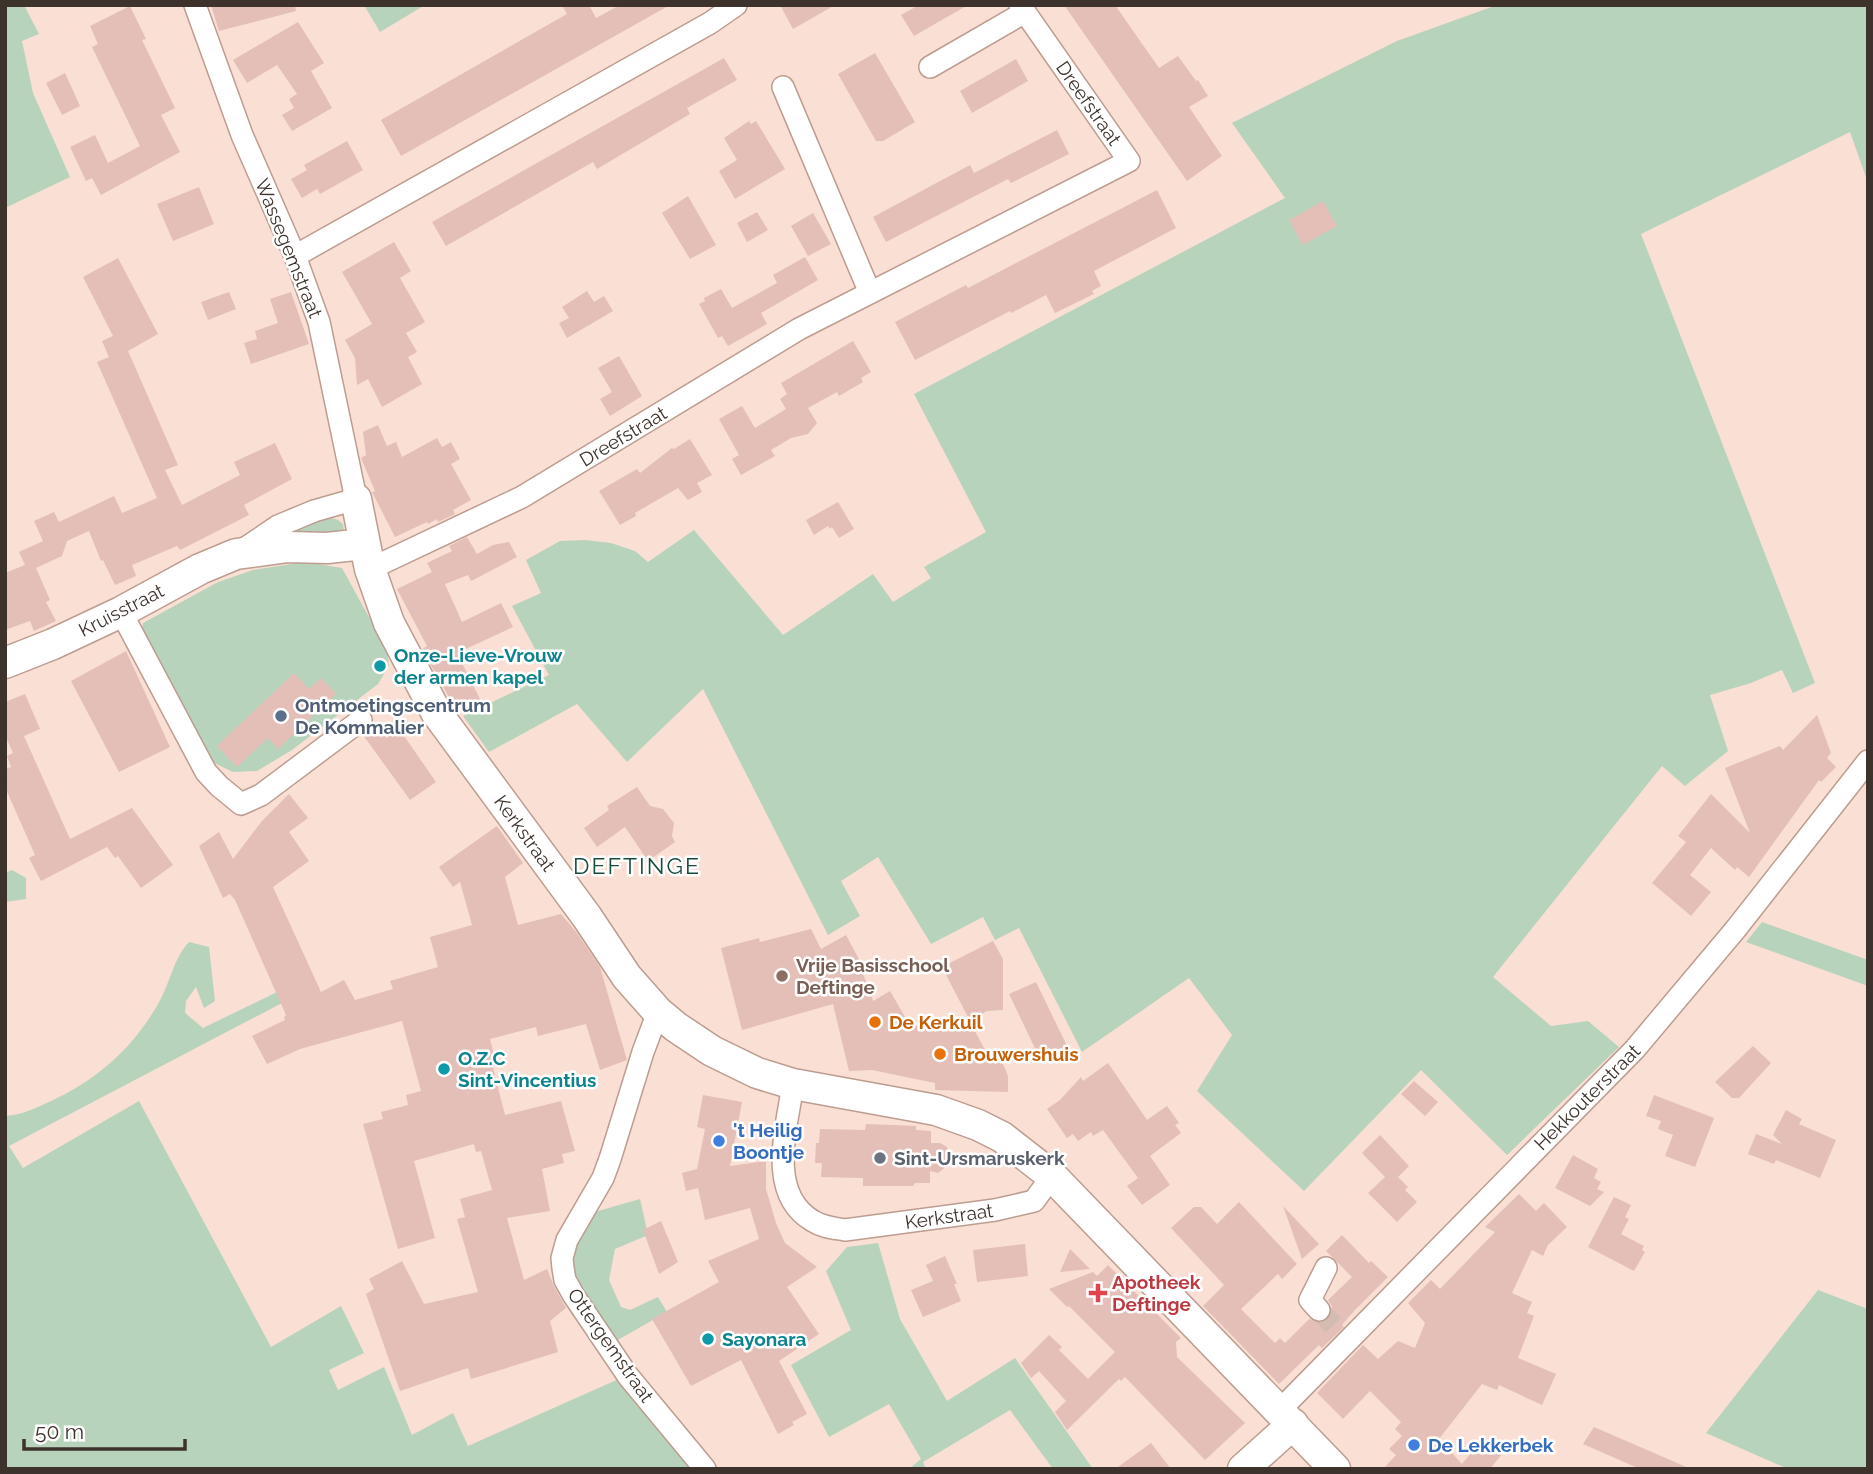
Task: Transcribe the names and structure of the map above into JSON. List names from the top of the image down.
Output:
{
  "streets": {
    "street": [
      "Dreefstraat",
      "Wassegemstraat",
      "Kruisstraat",
      "Kerkstraat",
      "Hekkouterstraat",
      "Ottergemstraat"
    ]
  },
  "crossings": [
    ["Dreefstraat", "Kruisstraat"],
    ["Dreefstraat", "Kerkstraat"],
    ["Wassegemstraat", "Kruisstraat"],
    ["Wassegemstraat", "Kerkstraat"],
    ["Kruisstraat", "Kerkstraat"],
    ["Kerkstraat", "Hekkouterstraat"],
    ["Kerkstraat", "Ottergemstraat"]
  ],
  "districts": ["DEFTINGE"],
  "places": {
    "other": [
      "Onze-Lieve-Vrouw der armen kapel",
      "Ontmoetingscentrum De Kommalier",
      "Vrije Basisschool Deftinge",
      "De Kerkuil",
      "Brouwershuis",
      "O.Z.C Sint-Vincentius",
      "'t Heilig Boontje",
      "Sint-Ursmaruskerk",
      "Sayonara",
      "De Lekkerbek"
    ],
    "health": ["Apotheek Deftinge"]
  },
  "scale_bar": "50 m"
}
